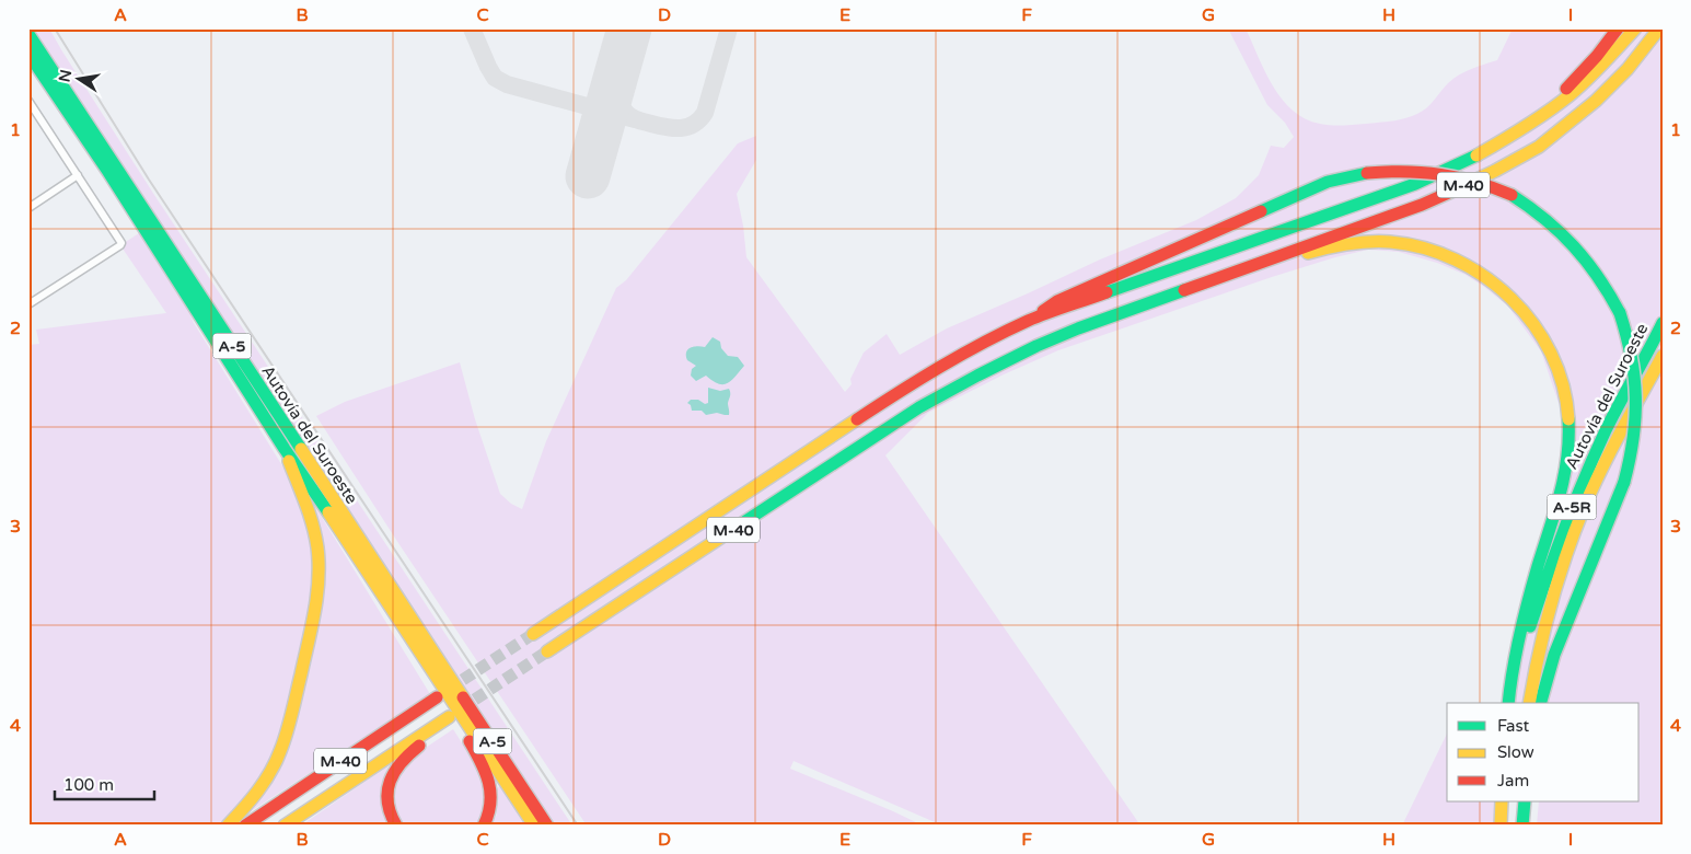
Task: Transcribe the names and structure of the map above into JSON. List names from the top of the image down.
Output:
{
  "streets": {
    "highway": [
      "M-40",
      "A-5",
      "Autovía del Suroeste",
      "A-5R"
    ]
  },
  "legend": ["Fast", "Slow", "Jam"],
  "scale_bar": "100 m",
  "north": "left",
  "grid": {
    "columns": [
      "A",
      "B",
      "C",
      "D",
      "E",
      "F",
      "G",
      "H",
      "I"
    ],
    "rows": [
      "1",
      "2",
      "3",
      "4"
    ]
  }
}
